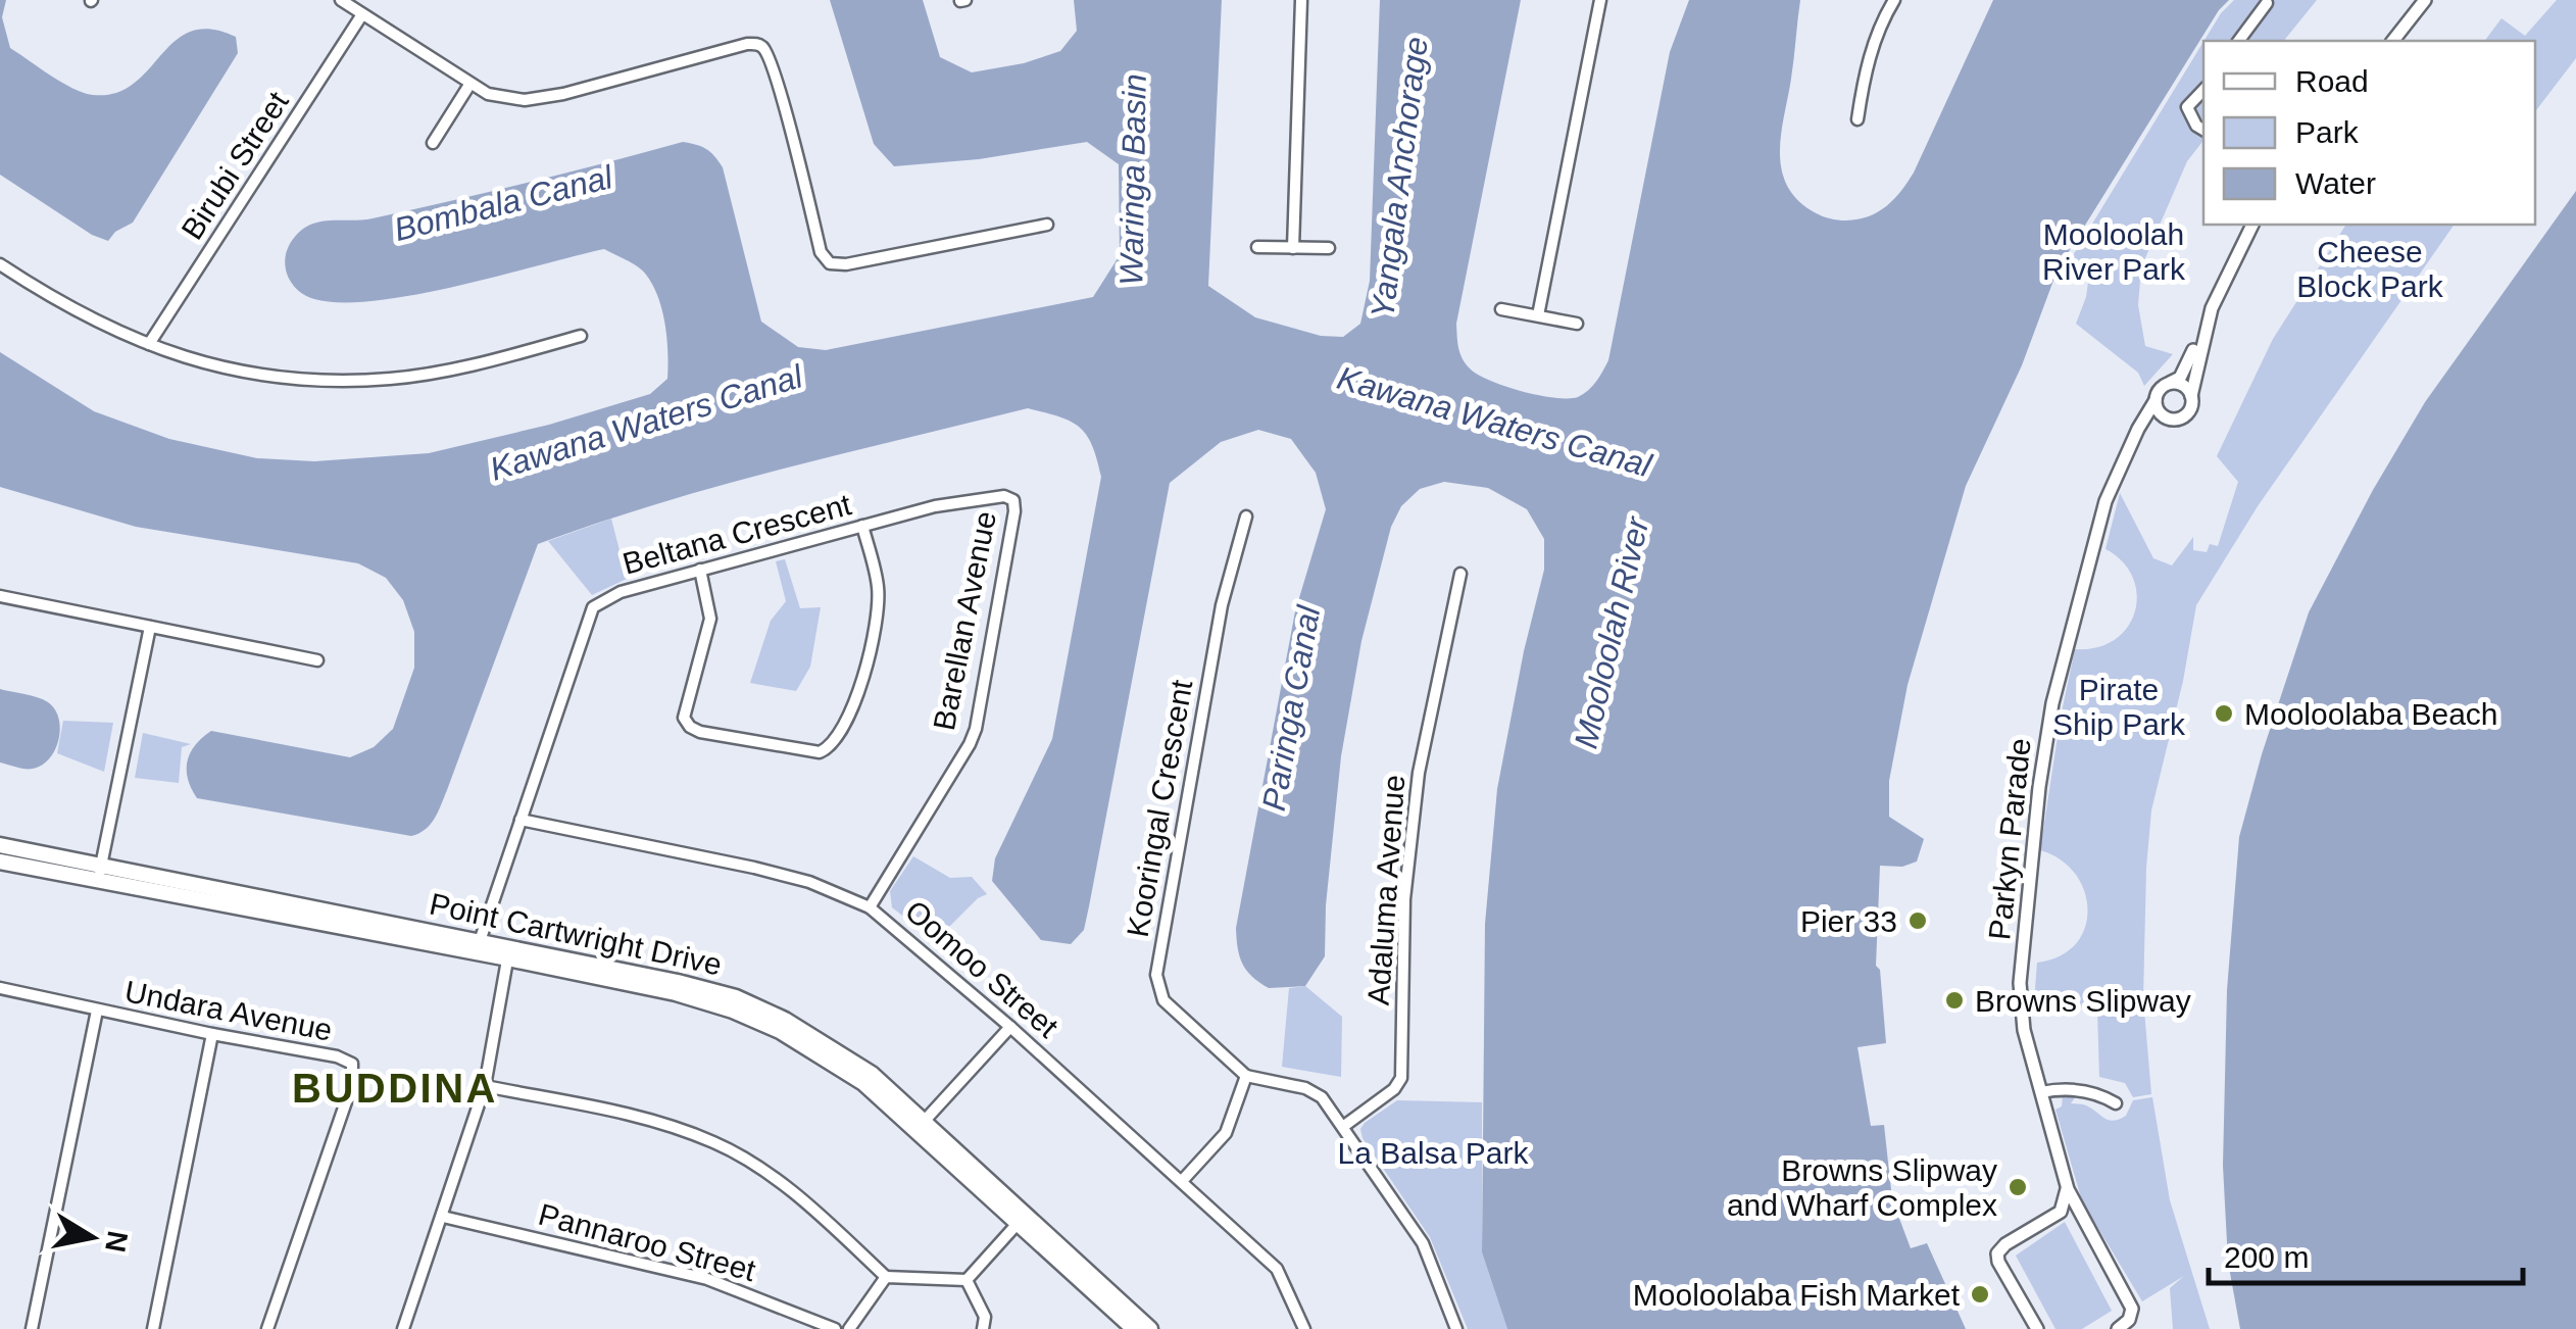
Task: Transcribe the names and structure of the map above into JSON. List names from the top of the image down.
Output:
{
  "streets": {
    "main road": ["Point Cartwright Drive"],
    "street": [
      "Birubi Street",
      "Beltana Crescent",
      "Barellan Avenue",
      "Kooringal Crescent",
      "Parkyn Parade",
      "Adaluma Avenue",
      "Oomoo Street",
      "Undara Avenue",
      "Pannaroo Street"
    ]
  },
  "crossings": [
    ["Beltana Crescent", "Barellan Avenue"],
    ["Beltana Crescent", "Point Cartwright Drive"],
    ["Beltana Crescent", "Oomoo Street"],
    ["Barellan Avenue", "Oomoo Street"]
  ],
  "districts": ["BUDDINA"],
  "water": [
    "Yangala Anchorage",
    "Waringa Basin",
    "Bombala Canal",
    "Kawana Waters Canal",
    "Mooloolah River",
    "Paringa Canal"
  ],
  "parks": [
    "Mooloolah River Park",
    "Cheese Block Park",
    "Pirate Ship Park",
    "La Balsa Park"
  ],
  "places": [
    "Mooloolaba Beach",
    "Pier 33",
    "Browns Slipway",
    "Browns Slipway and Wharf Complex",
    "Mooloolaba Fish Market"
  ],
  "legend": ["Road", "Park", "Water"],
  "scale_bar": "200 m",
  "north": "right"
}
